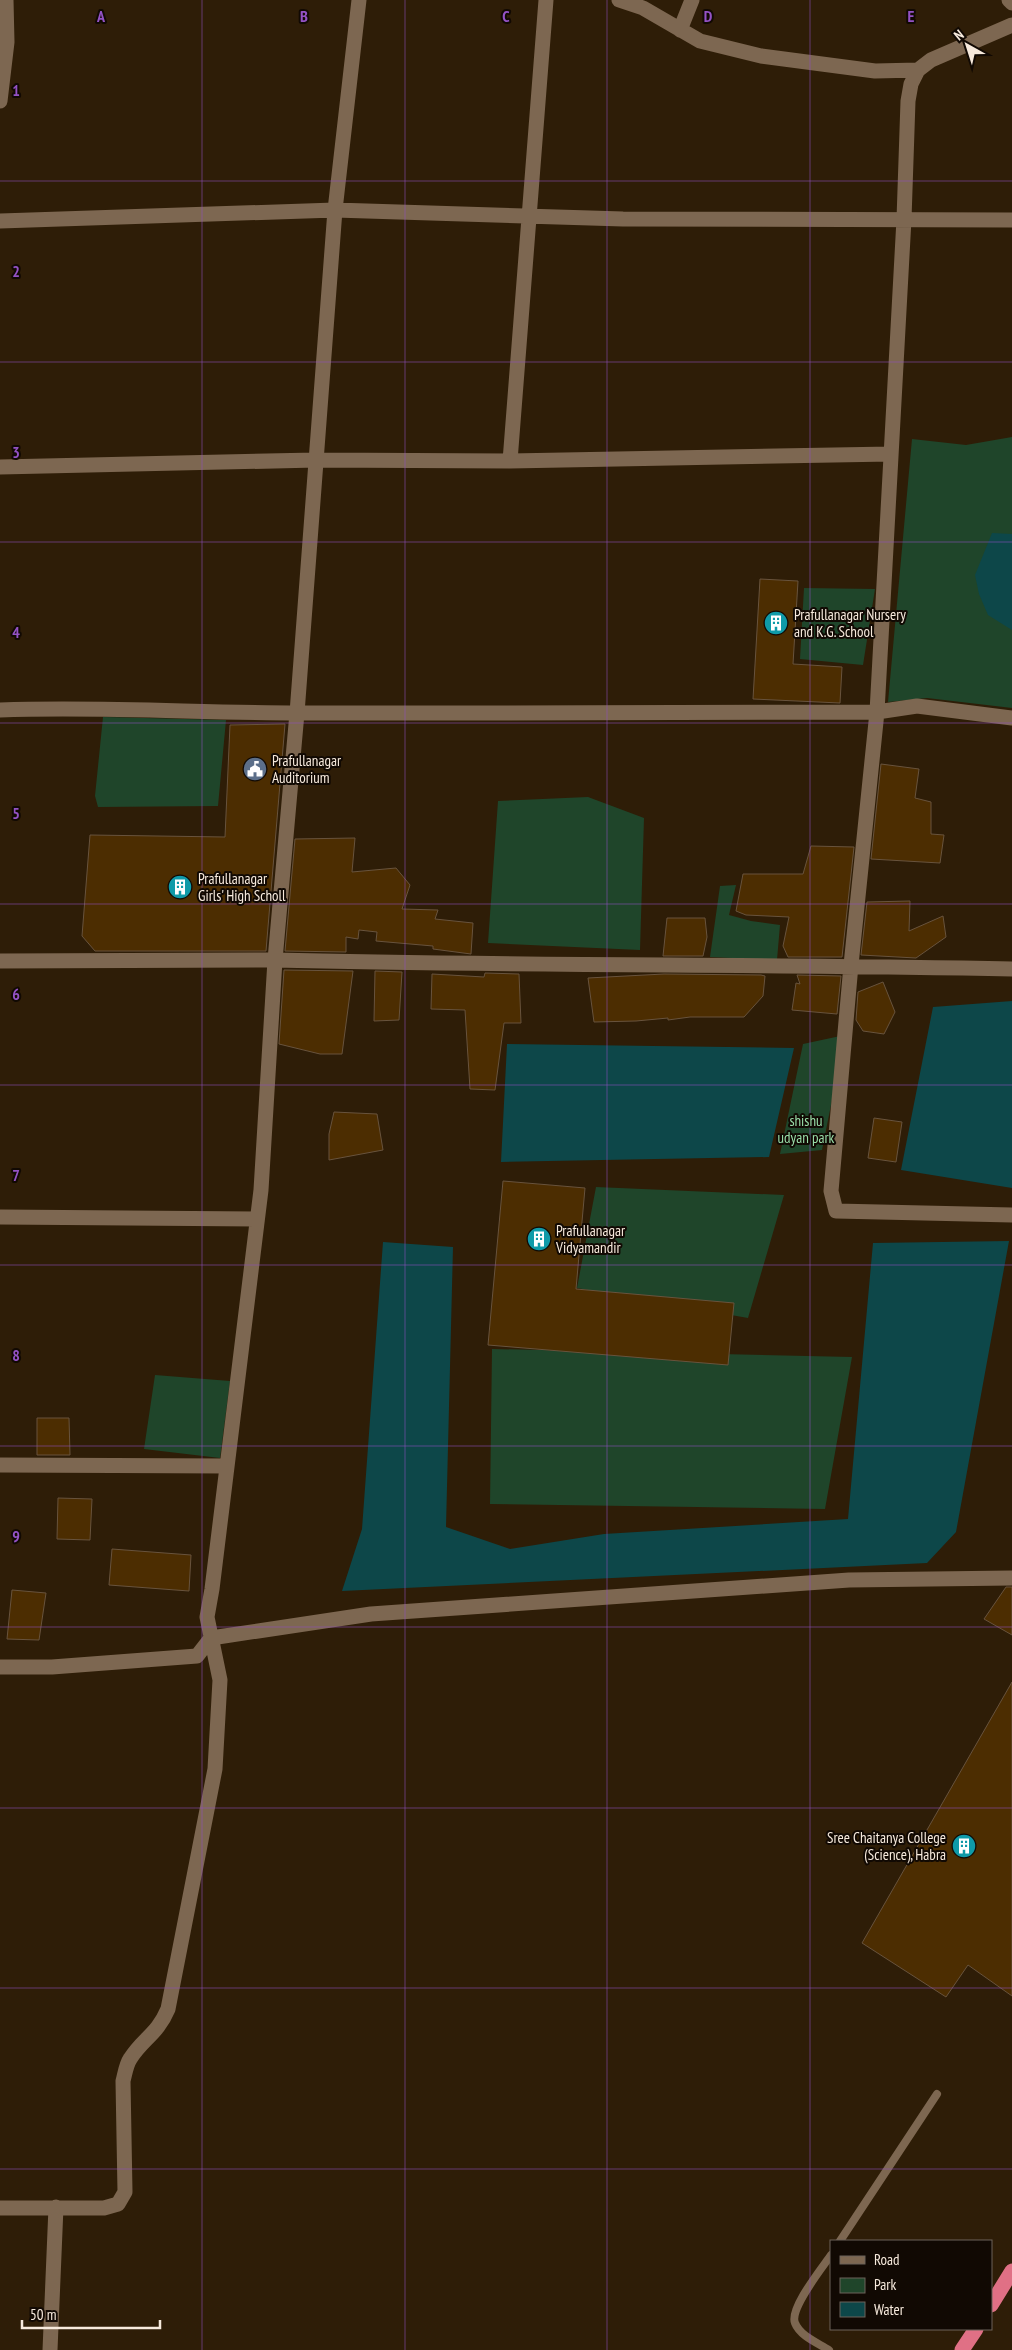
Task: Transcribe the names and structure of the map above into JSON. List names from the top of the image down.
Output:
{
  "parks": ["shishu udyan park"],
  "places": {
    "building": [
      "Prafullanagar Nursery and K.G. School",
      "Prafullanagar Girls' High Scholl",
      "Prafullanagar Vidyamandir",
      "Sree Chaitanya College (Science), Habra"
    ],
    "public building": ["Prafullanagar Auditorium"]
  },
  "legend": ["Road", "Park", "Water"],
  "scale_bar": "50 m",
  "north": "top left",
  "grid": {
    "columns": [
      "A",
      "B",
      "C",
      "D",
      "E"
    ],
    "rows": [
      "1",
      "2",
      "3",
      "4",
      "5",
      "6",
      "7",
      "8",
      "9"
    ]
  }
}
